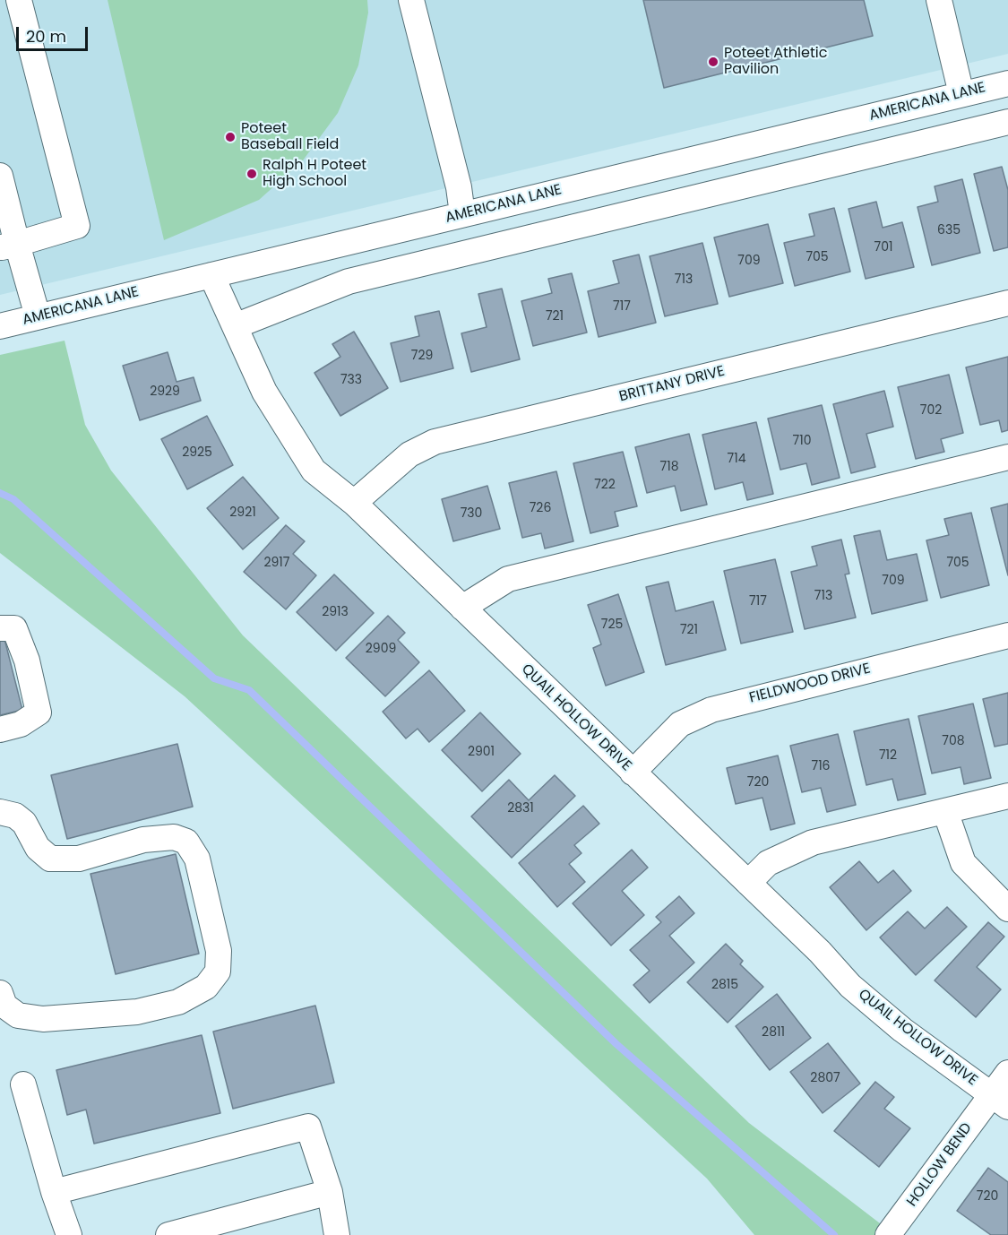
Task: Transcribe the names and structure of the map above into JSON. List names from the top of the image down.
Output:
{
  "streets": {
    "street": [
      "AMERICANA LANE",
      "BRITTANY DRIVE",
      "FIELDWOOD DRIVE",
      "QUAIL HOLLOW DRIVE",
      "HOLLOW BEND"
    ]
  },
  "crossings": [
    ["AMERICANA LANE", "QUAIL HOLLOW DRIVE"],
    ["BRITTANY DRIVE", "QUAIL HOLLOW DRIVE"],
    ["FIELDWOOD DRIVE", "QUAIL HOLLOW DRIVE"],
    ["QUAIL HOLLOW DRIVE", "HOLLOW BEND"]
  ],
  "places": ["Poteet Athletic Pavilion", "Poteet Baseball Field", "Ralph H Poteet High School"],
  "house_numbers": [
    "635",
    "701",
    "705",
    "709",
    "713",
    "717",
    "721",
    "729",
    "733",
    "2929",
    "702",
    "710",
    "2925",
    "714",
    "718",
    "722",
    "726",
    "2921",
    "730",
    "2917",
    "705",
    "709",
    "713",
    "717",
    "2913",
    "725",
    "721",
    "2909",
    "708",
    "2901",
    "712",
    "716",
    "720",
    "2831",
    "2815",
    "2811",
    "2807",
    "720"
  ],
  "scale_bar": "20 m"
}
